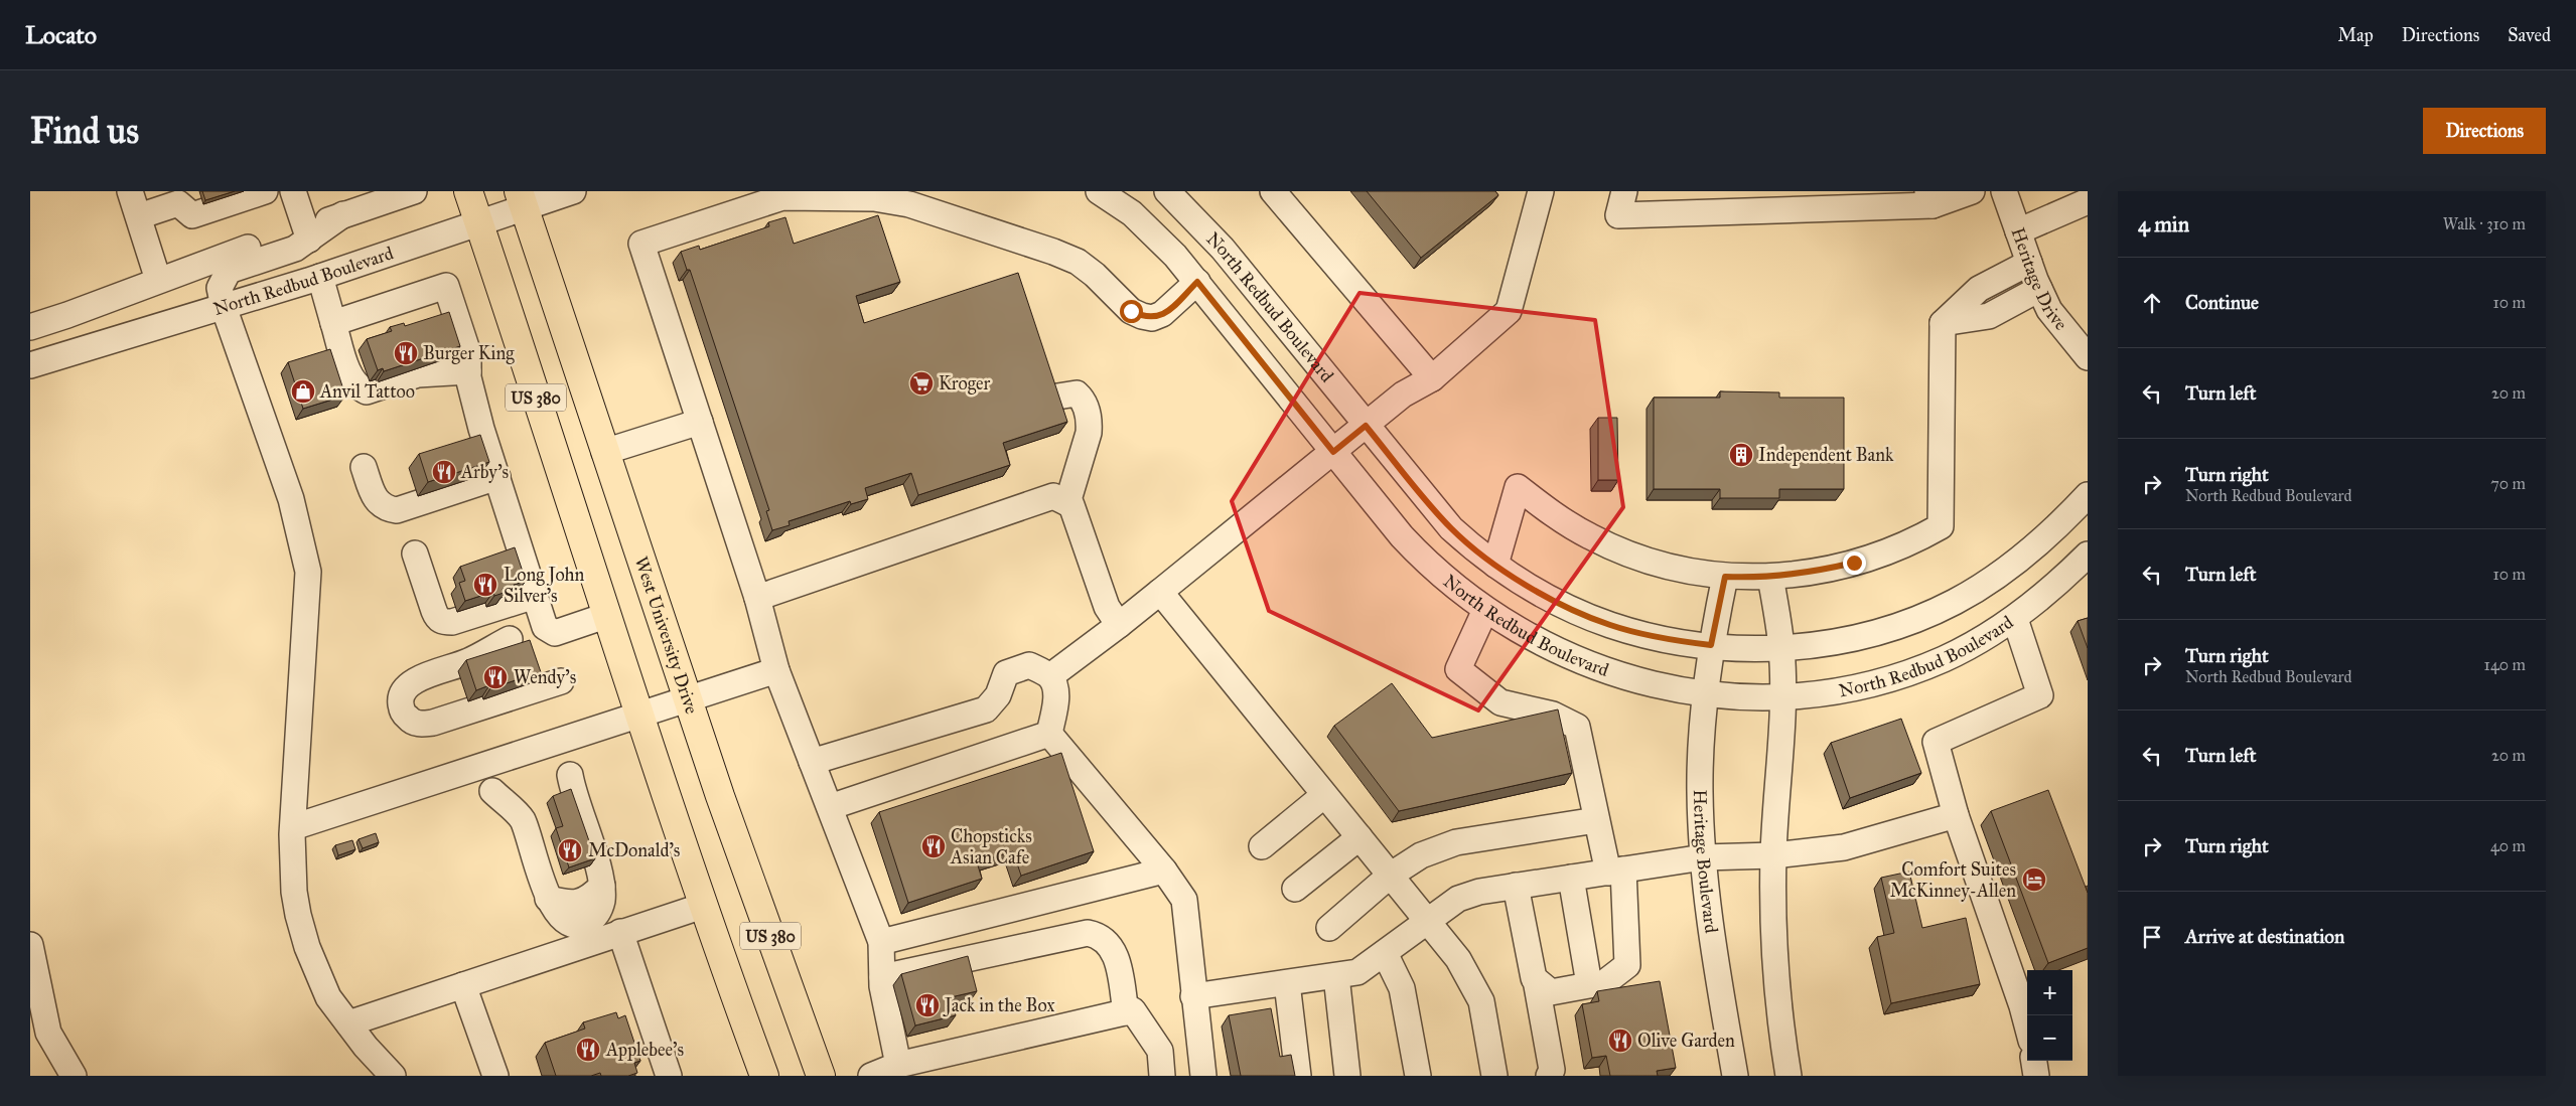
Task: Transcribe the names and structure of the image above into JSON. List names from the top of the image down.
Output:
{
  "streets": {
    "highway": ["US 380", "West University Drive"],
    "street": ["Heritage Drive", "North Redbud Boulevard", "Heritage Boulevard"]
  },
  "crossings": [
    ["North Redbud Boulevard", "US 380"],
    ["North Redbud Boulevard", "West University Drive"],
    ["North Redbud Boulevard", "Heritage Boulevard"]
  ],
  "places": {
    "restaurant": [
      "Burger King",
      "Arby's",
      "Long John Silver's",
      "Wendy's",
      "Chopsticks Asian Cafe",
      "McDonald's",
      "Jack in the Box",
      "Olive Garden",
      "Applebee's"
    ],
    "supermarket": ["Kroger"],
    "shop": ["Anvil Tattoo"],
    "building": ["Independent Bank"],
    "hotel": ["Comfort Suites McKinney-Allen"]
  },
  "page": {
    "header": "Locato",
    "nav": ["Map", "Directions", "Saved"],
    "buttons": "Directions",
    "title": "Find us",
    "heading": ["4 min", "Walk · 310 m"],
    "list": [
      ["Continue", "10 m"],
      ["Turn left", "20 m"],
      ["Turn right", "North Redbud Boulevard", "70 m"],
      ["Turn left", "10 m"],
      ["Turn right", "North Redbud Boulevard", "140 m"],
      ["Turn left", "20 m"],
      ["Turn right", "40 m"],
      "Arrive at destination"
    ],
    "map_buttons": ["+", "−"]
  }
}
